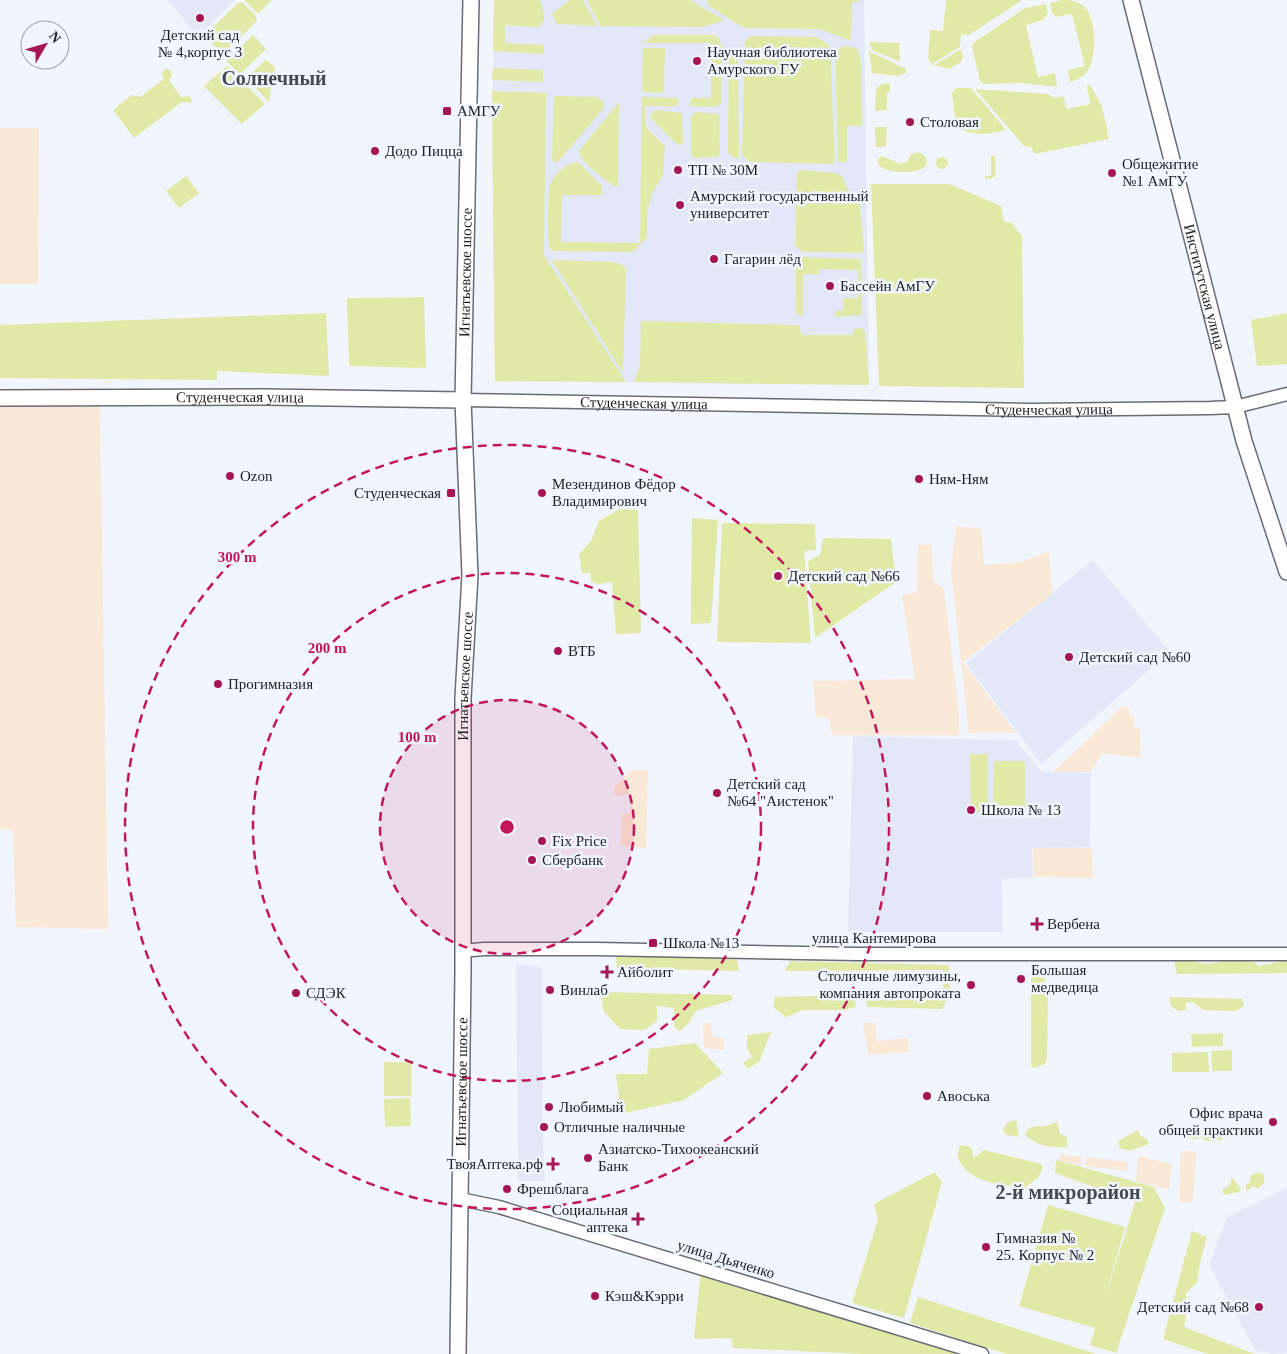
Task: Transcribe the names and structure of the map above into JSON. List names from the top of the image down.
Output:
{
  "streets": {
    "main road": ["Игнатьевское шоссе", "Институтская улица", "Студенческая улица"],
    "street": ["улица Кантемирова", "улица Дьяченко"]
  },
  "crossings": [
    ["Игнатьевское шоссе", "Студенческая улица"],
    ["Игнатьевское шоссе", "улица Кантемирова"],
    ["Игнатьевское шоссе", "улица Дьяченко"],
    ["Институтская улица", "Студенческая улица"]
  ],
  "districts": ["Солнечный", "2-й микрорайон"],
  "places": {
    "other": [
      "Детский сад № 4,корпус 3",
      "Научная библиотека Амурского ГУ",
      "Столовая",
      "Додо Пицца",
      "ТП № 30М",
      "Общежитие №1 АмГУ",
      "Амурский государственный университет",
      "Гагарин лёд",
      "Бассейн АмГУ",
      "Ozon",
      "Ням-Ням",
      "Мезендинов Фёдор Владимирович",
      "Детский сад №66",
      "ВТБ",
      "Детский сад №60",
      "Прогимназия",
      "Детский сад №64 \"Аистенок\"",
      "Школа № 13",
      "Fix Price",
      "Сбербанк",
      "Большая медведица",
      "Столичные лимузины, компания автопроката",
      "Винлаб",
      "СДЭК",
      "Авоська",
      "Любимый",
      "Офис врача общей практики",
      "Отличные наличные",
      "Азиатско-Тихоокеанский Банк",
      "Фрешблага",
      "Гимназия № 25. Корпус № 2",
      "Кэш&Кэрри",
      "Детский сад №68"
    ],
    "transit": ["АМГУ", "Студенческая", "Школа №13"],
    "health": [
      "Вербена",
      "Айболит",
      "ТвояАптека.рф",
      "Социальная аптека"
    ]
  },
  "north": "top right",
  "rings": ["300 m", "200 m", "100 m"]
}
